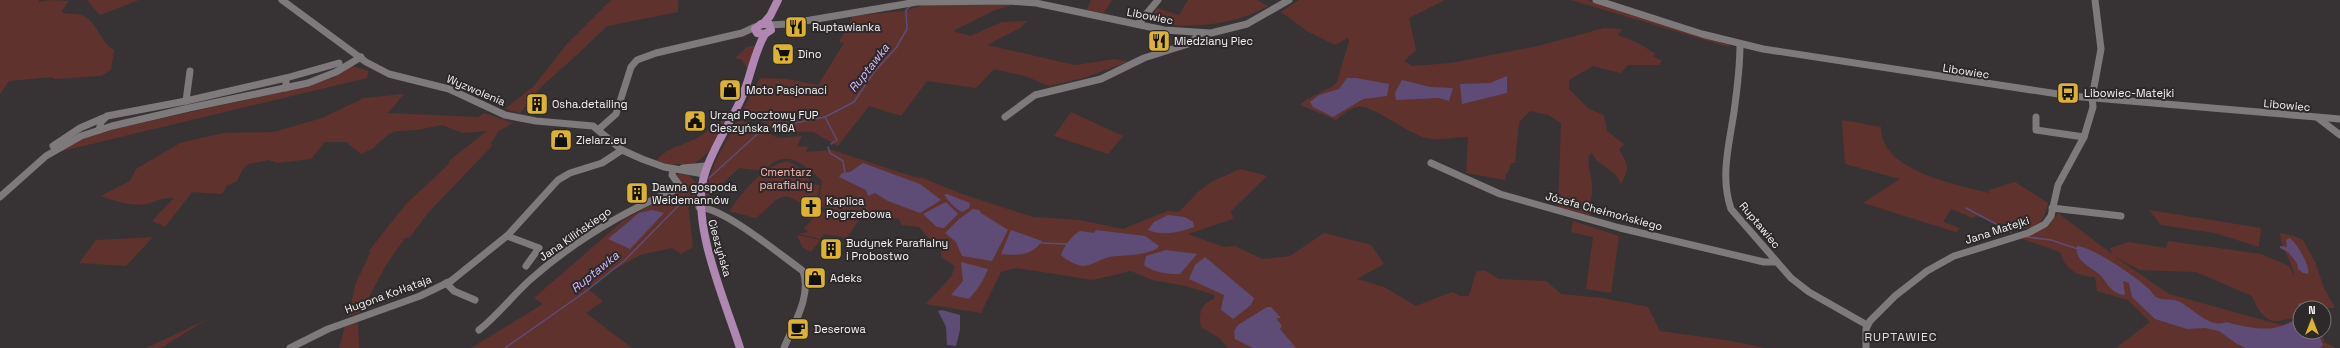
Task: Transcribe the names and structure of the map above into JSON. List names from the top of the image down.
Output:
{
  "streets": {
    "main road": ["Cieszyńska"],
    "street": [
      "Libowiec",
      "Wyzwolenia",
      "Józefa Chełmońskiego",
      "Ruptawiec",
      "Jana Matejki",
      "Jana Kilińskiego",
      "Hugona Kołłątaja"
    ]
  },
  "crossings": [
    ["Libowiec", "Ruptawiec"],
    ["Libowiec", "Jana Matejki"],
    ["Libowiec", "Cieszyńska"],
    ["Wyzwolenia", "Jana Kilińskiego"],
    ["Wyzwolenia", "Cieszyńska"],
    ["Wyzwolenia", "Hugona Kołłątaja"],
    ["Józefa Chełmońskiego", "Ruptawiec"],
    ["Ruptawiec", "Jana Matejki"]
  ],
  "districts": ["RUPTAWIEC"],
  "water": ["Ruptawka"],
  "parks": ["Cmentarz parafialny"],
  "places": {
    "restaurant": ["Ruptawianka", "Miedziany Piec"],
    "supermarket": ["Dino"],
    "shop": ["Moto Pasjonaci", "Zielarz.eu", "Adeks"],
    "bus stop": ["Libowiec-Matejki"],
    "building": ["Osha.detailing", "Dawna gospoda Weidemannów", "Budynek Parafialny i Probostwo"],
    "public building": ["Urząd Pocztowy FUP Cieszyńska 116A"],
    "church": ["Kaplica Pogrzebowa"],
    "cafe": ["Deserowa"]
  },
  "north": "top"
}
